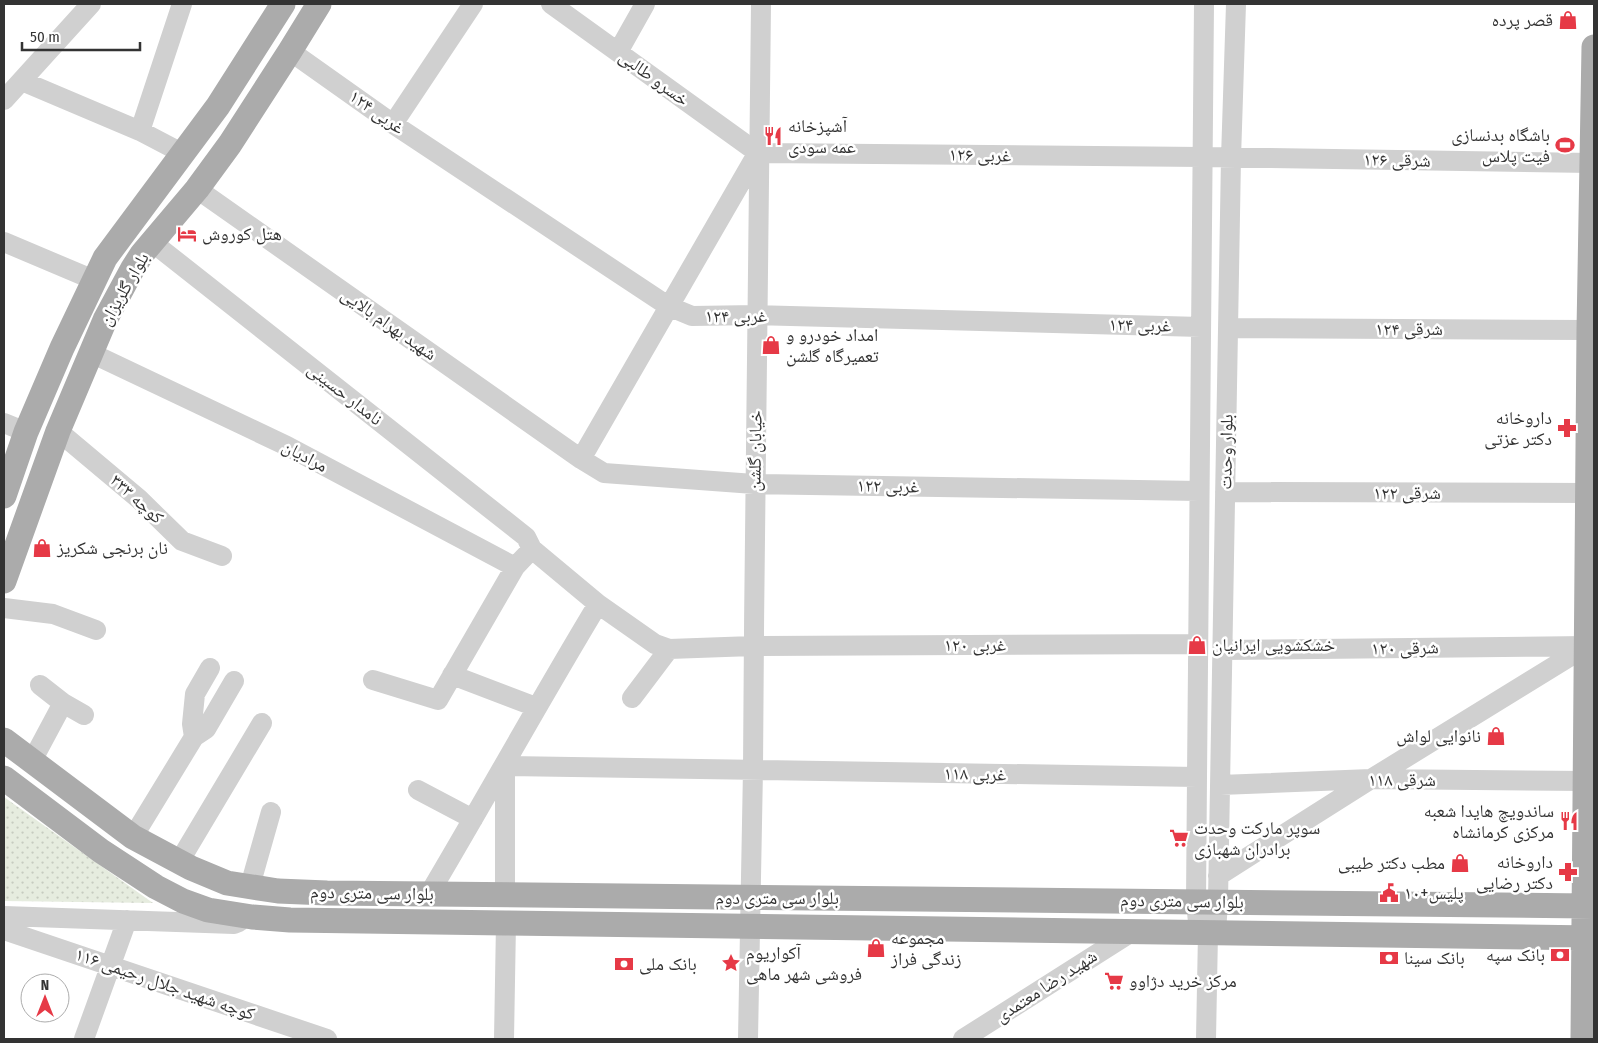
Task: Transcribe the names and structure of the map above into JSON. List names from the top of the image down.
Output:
{
  "streets": {
    "main road": ["بلوار گلریزان", "بلوار سی متری دوم"],
    "street": [
      "خسرو طالبی",
      "۱۲۴ غربی",
      "۱۲۶ غربی",
      "۱۲۶ شرقی",
      "شهید بهرام بالایی",
      "۱۲۴ شرقی",
      "نامدار حسینی",
      "خیابان گلشن",
      "بلوار وحدت",
      "مرادیان",
      "۱۲۲ غربی",
      "۱۲۲ شرقی",
      "کوچه ۳۳۳",
      "۱۲۰ غربی",
      "۱۲۰ شرقی",
      "۱۱۸ غربی",
      "۱۱۸ شرقی",
      "کوچه شهید جلال رحیمی ۱۱۶",
      "شهید رضا معتمدی"
    ]
  },
  "crossings": [
    ["خسرو طالبی", "۱۲۶ غربی"],
    ["خسرو طالبی", "خیابان گلشن"],
    ["۱۲۴ غربی", "بلوار گلریزان"],
    ["۱۲۴ غربی", "خیابان گلشن"],
    ["۱۲۴ غربی", "بلوار وحدت"],
    ["۱۲۶ غربی", "۱۲۶ شرقی"],
    ["۱۲۶ غربی", "خیابان گلشن"],
    ["۱۲۶ غربی", "بلوار وحدت"],
    ["۱۲۶ شرقی", "بلوار وحدت"],
    ["بلوار گلریزان", "شهید بهرام بالایی"],
    ["بلوار گلریزان", "نامدار حسینی"],
    ["بلوار گلریزان", "مرادیان"],
    ["بلوار گلریزان", "کوچه ۳۳۳"],
    ["شهید بهرام بالایی", "۱۲۲ غربی"],
    ["۱۲۴ شرقی", "بلوار وحدت"],
    ["نامدار حسینی", "۱۲۰ غربی"],
    ["خیابان گلشن", "۱۲۲ غربی"],
    ["خیابان گلشن", "۱۲۰ غربی"],
    ["خیابان گلشن", "۱۱۸ غربی"],
    ["خیابان گلشن", "بلوار سی متری دوم"],
    ["بلوار وحدت", "۱۲۲ غربی"],
    ["بلوار وحدت", "۱۲۲ شرقی"],
    ["بلوار وحدت", "۱۲۰ غربی"],
    ["بلوار وحدت", "۱۲۰ شرقی"],
    ["بلوار وحدت", "۱۱۸ غربی"],
    ["بلوار وحدت", "۱۱۸ شرقی"],
    ["بلوار وحدت", "بلوار سی متری دوم"],
    ["بلوار سی متری دوم", "شهید رضا معتمدی"]
  ],
  "places": {
    "shop": [
      "قصر پرده",
      "امداد خودرو و تعمیرگاه گلشن",
      "نان برنجی شکریز",
      "خشکشویی ایرانیان",
      "نانوایی لواش",
      "مطب دکتر طیبی",
      "مجموعه زندگی فراز"
    ],
    "restaurant": ["آشپزخانه عمه سودی", "ساندویچ هایدا شعبه مرکزی کرمانشاه"],
    "sports": ["باشگاه بدنسازی فیت پلاس"],
    "hotel": ["هتل کوروش"],
    "pharmacy": ["داروخانه دکتر عزتی", "داروخانه دکتر رضایی"],
    "supermarket": ["سوپر مارکت وحدت برادران شهبازی", "مرکز خرید دژاوو"],
    "public building": ["پلیس+۱۰"],
    "bank": ["بانک سپه", "بانک سینا", "بانک ملی"],
    "place": ["آکواریوم فروشی شهر ماهی"]
  },
  "scale_bar": "50 m",
  "north": "top"
}
